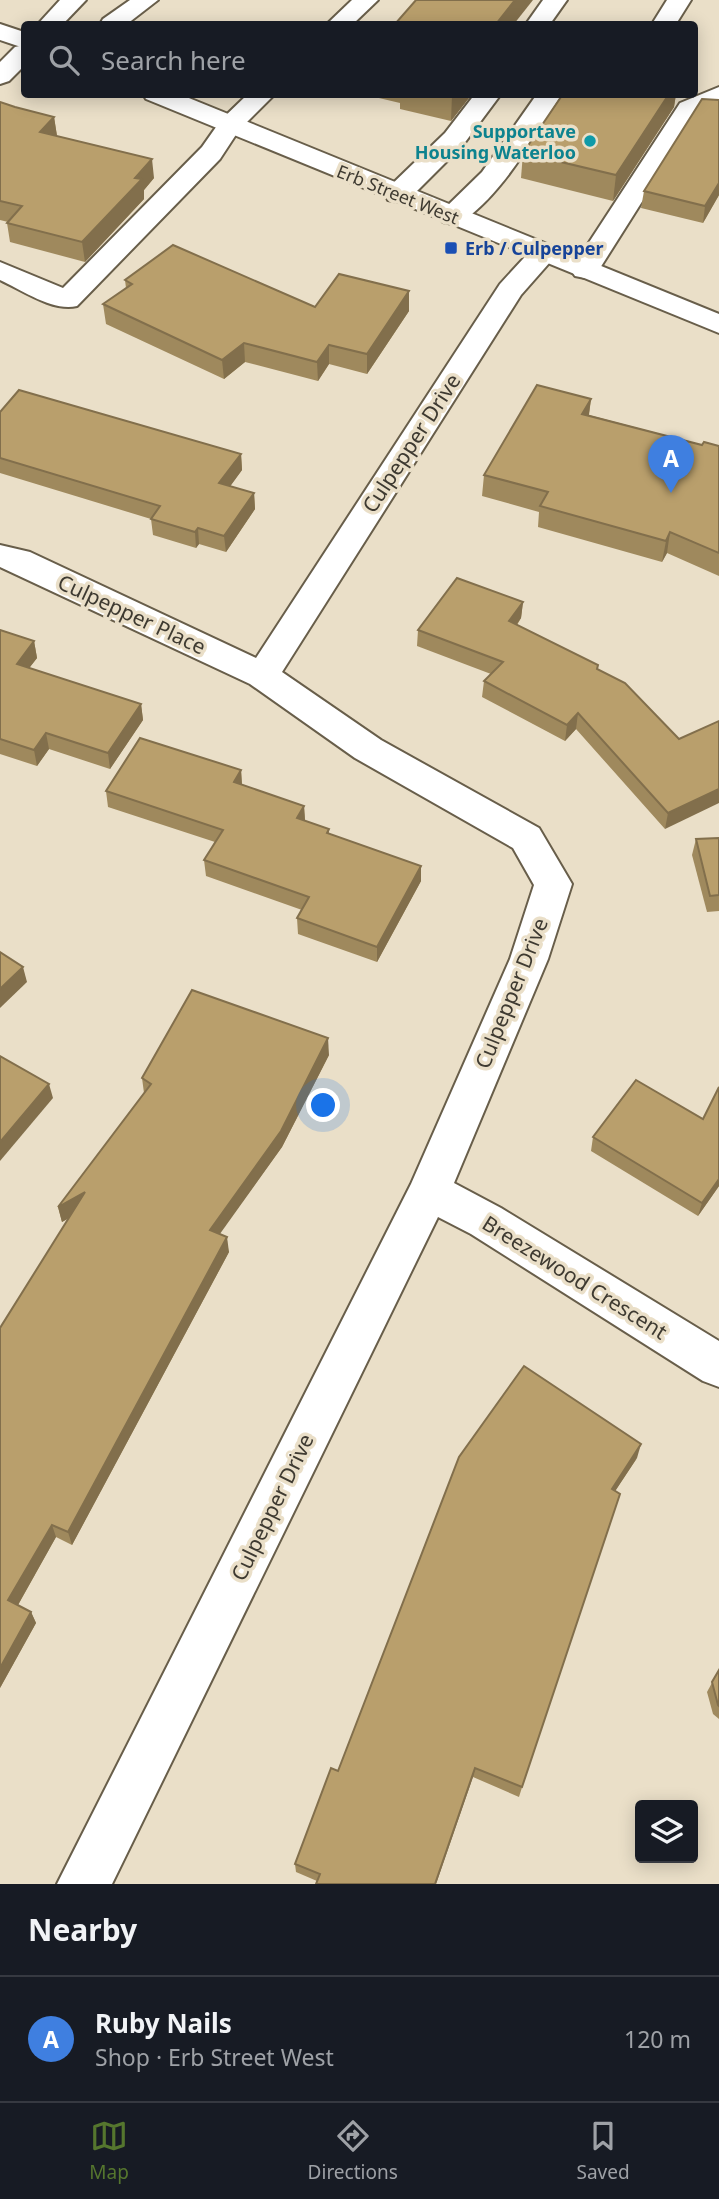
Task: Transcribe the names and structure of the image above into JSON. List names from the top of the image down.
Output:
{
  "streets": {
    "street": [
      "Erb Street West",
      "Culpepper Drive",
      "Culpepper Place",
      "Breezewood Crescent"
    ]
  },
  "crossings": [
    ["Erb Street West", "Culpepper Drive"],
    ["Culpepper Drive", "Culpepper Place"],
    ["Culpepper Drive", "Breezewood Crescent"]
  ],
  "places": {
    "other": ["Supportave Housing Waterloo"],
    "transit": ["Erb / Culpepper"]
  },
  "page": {
    "search": "Search here",
    "pins": "A",
    "heading": "Nearby",
    "list": [
      {
        "mark": "A",
        "name": "Ruby Nails",
        "note": "Shop · Erb Street West",
        "value": "120 m"
      }
    ],
    "nav": ["Map", "Directions", "Saved"]
  }
}
